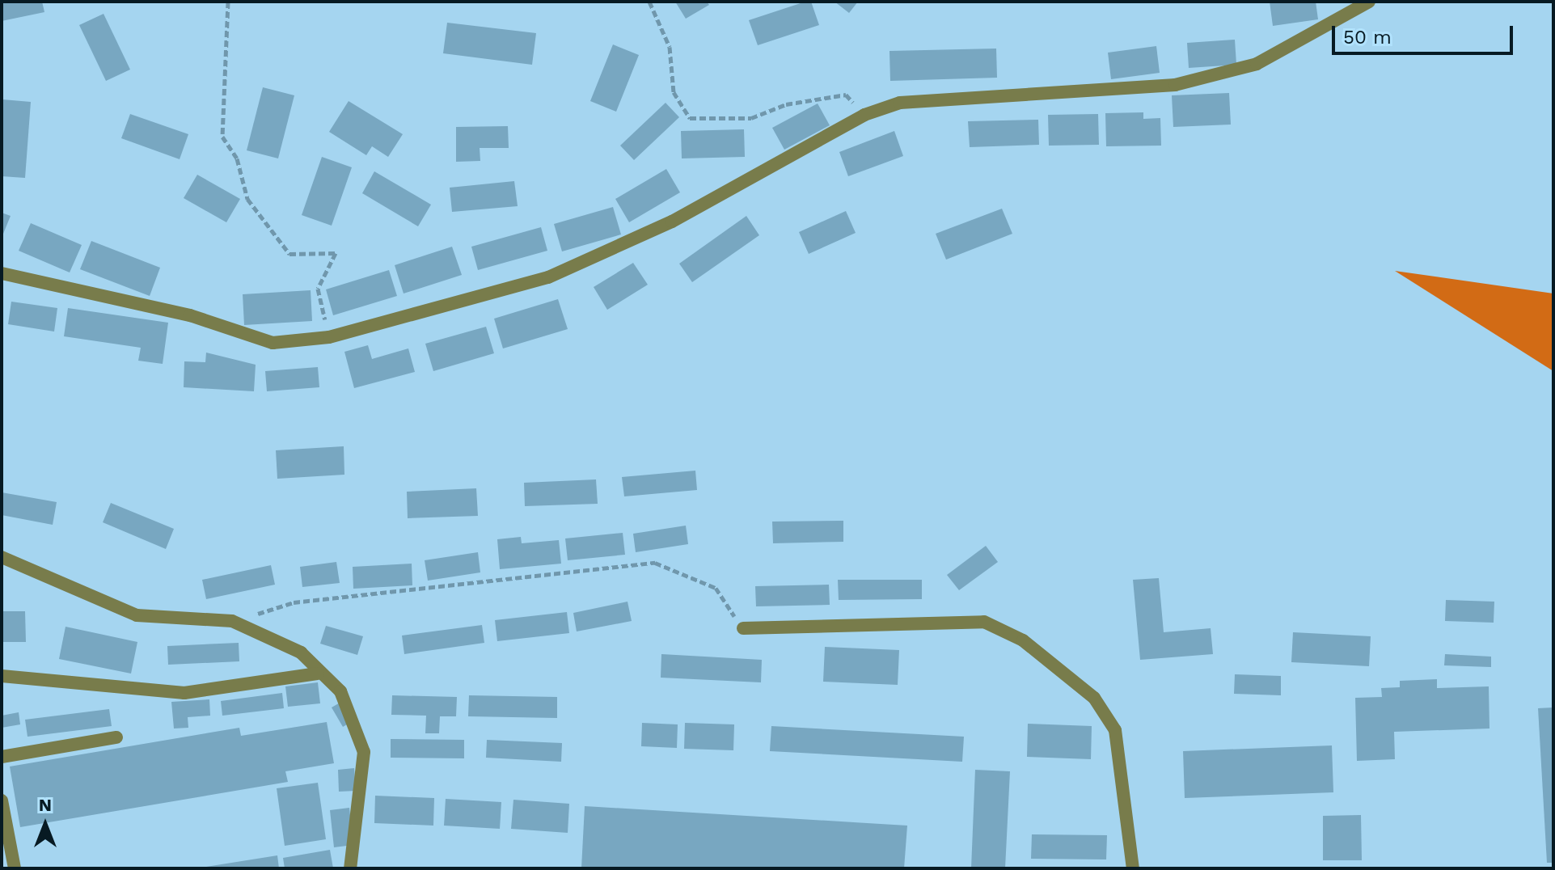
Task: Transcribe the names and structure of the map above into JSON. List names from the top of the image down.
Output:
{
  "scale_bar": "50 m",
  "north": "top"
}
